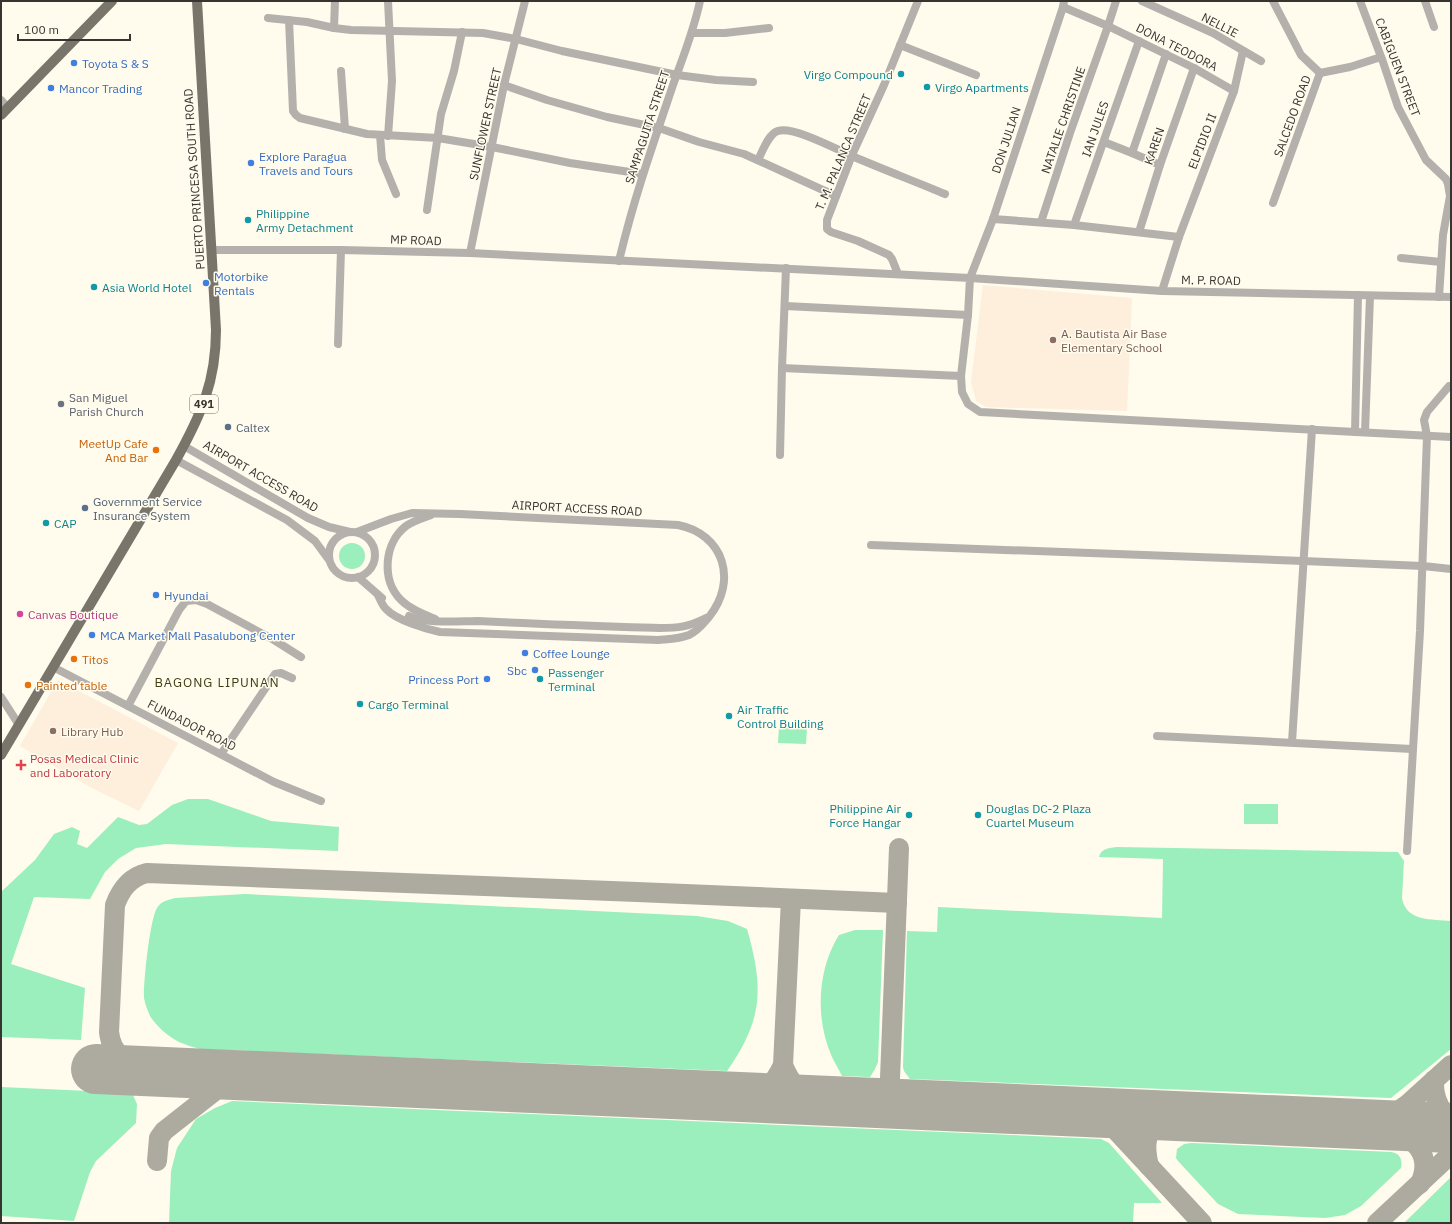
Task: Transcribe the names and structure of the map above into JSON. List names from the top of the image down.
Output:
{
  "streets": {
    "main road": ["PUERTO PRINCESA SOUTH ROAD", "491"],
    "street": [
      "NELLIE",
      "DONA TEODORA",
      "CABIGUEN STREET",
      "SALCEDO ROAD",
      "NATALIE CHRISTINE",
      "SUNFLOWER STREET",
      "SAMPAGUITA STREET",
      "IAN JULES",
      "DON JULIAN",
      "ELPIDIO II",
      "KAREN",
      "T. M. PALANCA STREET",
      "MP ROAD",
      "M. P. ROAD",
      "AIRPORT ACCESS ROAD",
      "FUNDADOR ROAD"
    ]
  },
  "crossings": [
    ["NELLIE", "ELPIDIO II"],
    ["DONA TEODORA", "NATALIE CHRISTINE"],
    ["DONA TEODORA", "IAN JULES"],
    ["DONA TEODORA", "ELPIDIO II"],
    ["DONA TEODORA", "KAREN"],
    ["CABIGUEN STREET", "M. P. ROAD"],
    ["SUNFLOWER STREET", "MP ROAD"],
    ["SAMPAGUITA STREET", "MP ROAD"],
    ["DON JULIAN", "M. P. ROAD"],
    ["ELPIDIO II", "M. P. ROAD"],
    ["T. M. PALANCA STREET", "M. P. ROAD"],
    ["PUERTO PRINCESA SOUTH ROAD", "MP ROAD"],
    ["PUERTO PRINCESA SOUTH ROAD", "AIRPORT ACCESS ROAD"],
    ["PUERTO PRINCESA SOUTH ROAD", "FUNDADOR ROAD"],
    ["MP ROAD", "M. P. ROAD"]
  ],
  "districts": ["BAGONG LIPUNAN"],
  "places": {
    "other": [
      "Toyota S & S",
      "Virgo Compound",
      "Virgo Apartments",
      "Mancor Trading",
      "Explore Paragua Travels and Tours",
      "Philippine Army Detachment",
      "Motorbike Rentals",
      "Asia World Hotel",
      "A. Bautista Air Base Elementary School",
      "San Miguel Parish Church",
      "Caltex",
      "MeetUp Cafe And Bar",
      "Government Service Insurance System",
      "CAP",
      "Hyundai",
      "Canvas Boutique",
      "MCA Market Mall Pasalubong Center",
      "Coffee Lounge",
      "Titos",
      "Sbc",
      "Princess Port",
      "Passenger Terminal",
      "Painted table",
      "Cargo Terminal",
      "Air Traffic Control Building",
      "Library Hub",
      "Philippine Air Force Hangar",
      "Douglas DC-2 Plaza Cuartel Museum"
    ],
    "health": ["Posas Medical Clinic and Laboratory"]
  },
  "scale_bar": "100 m"
}
